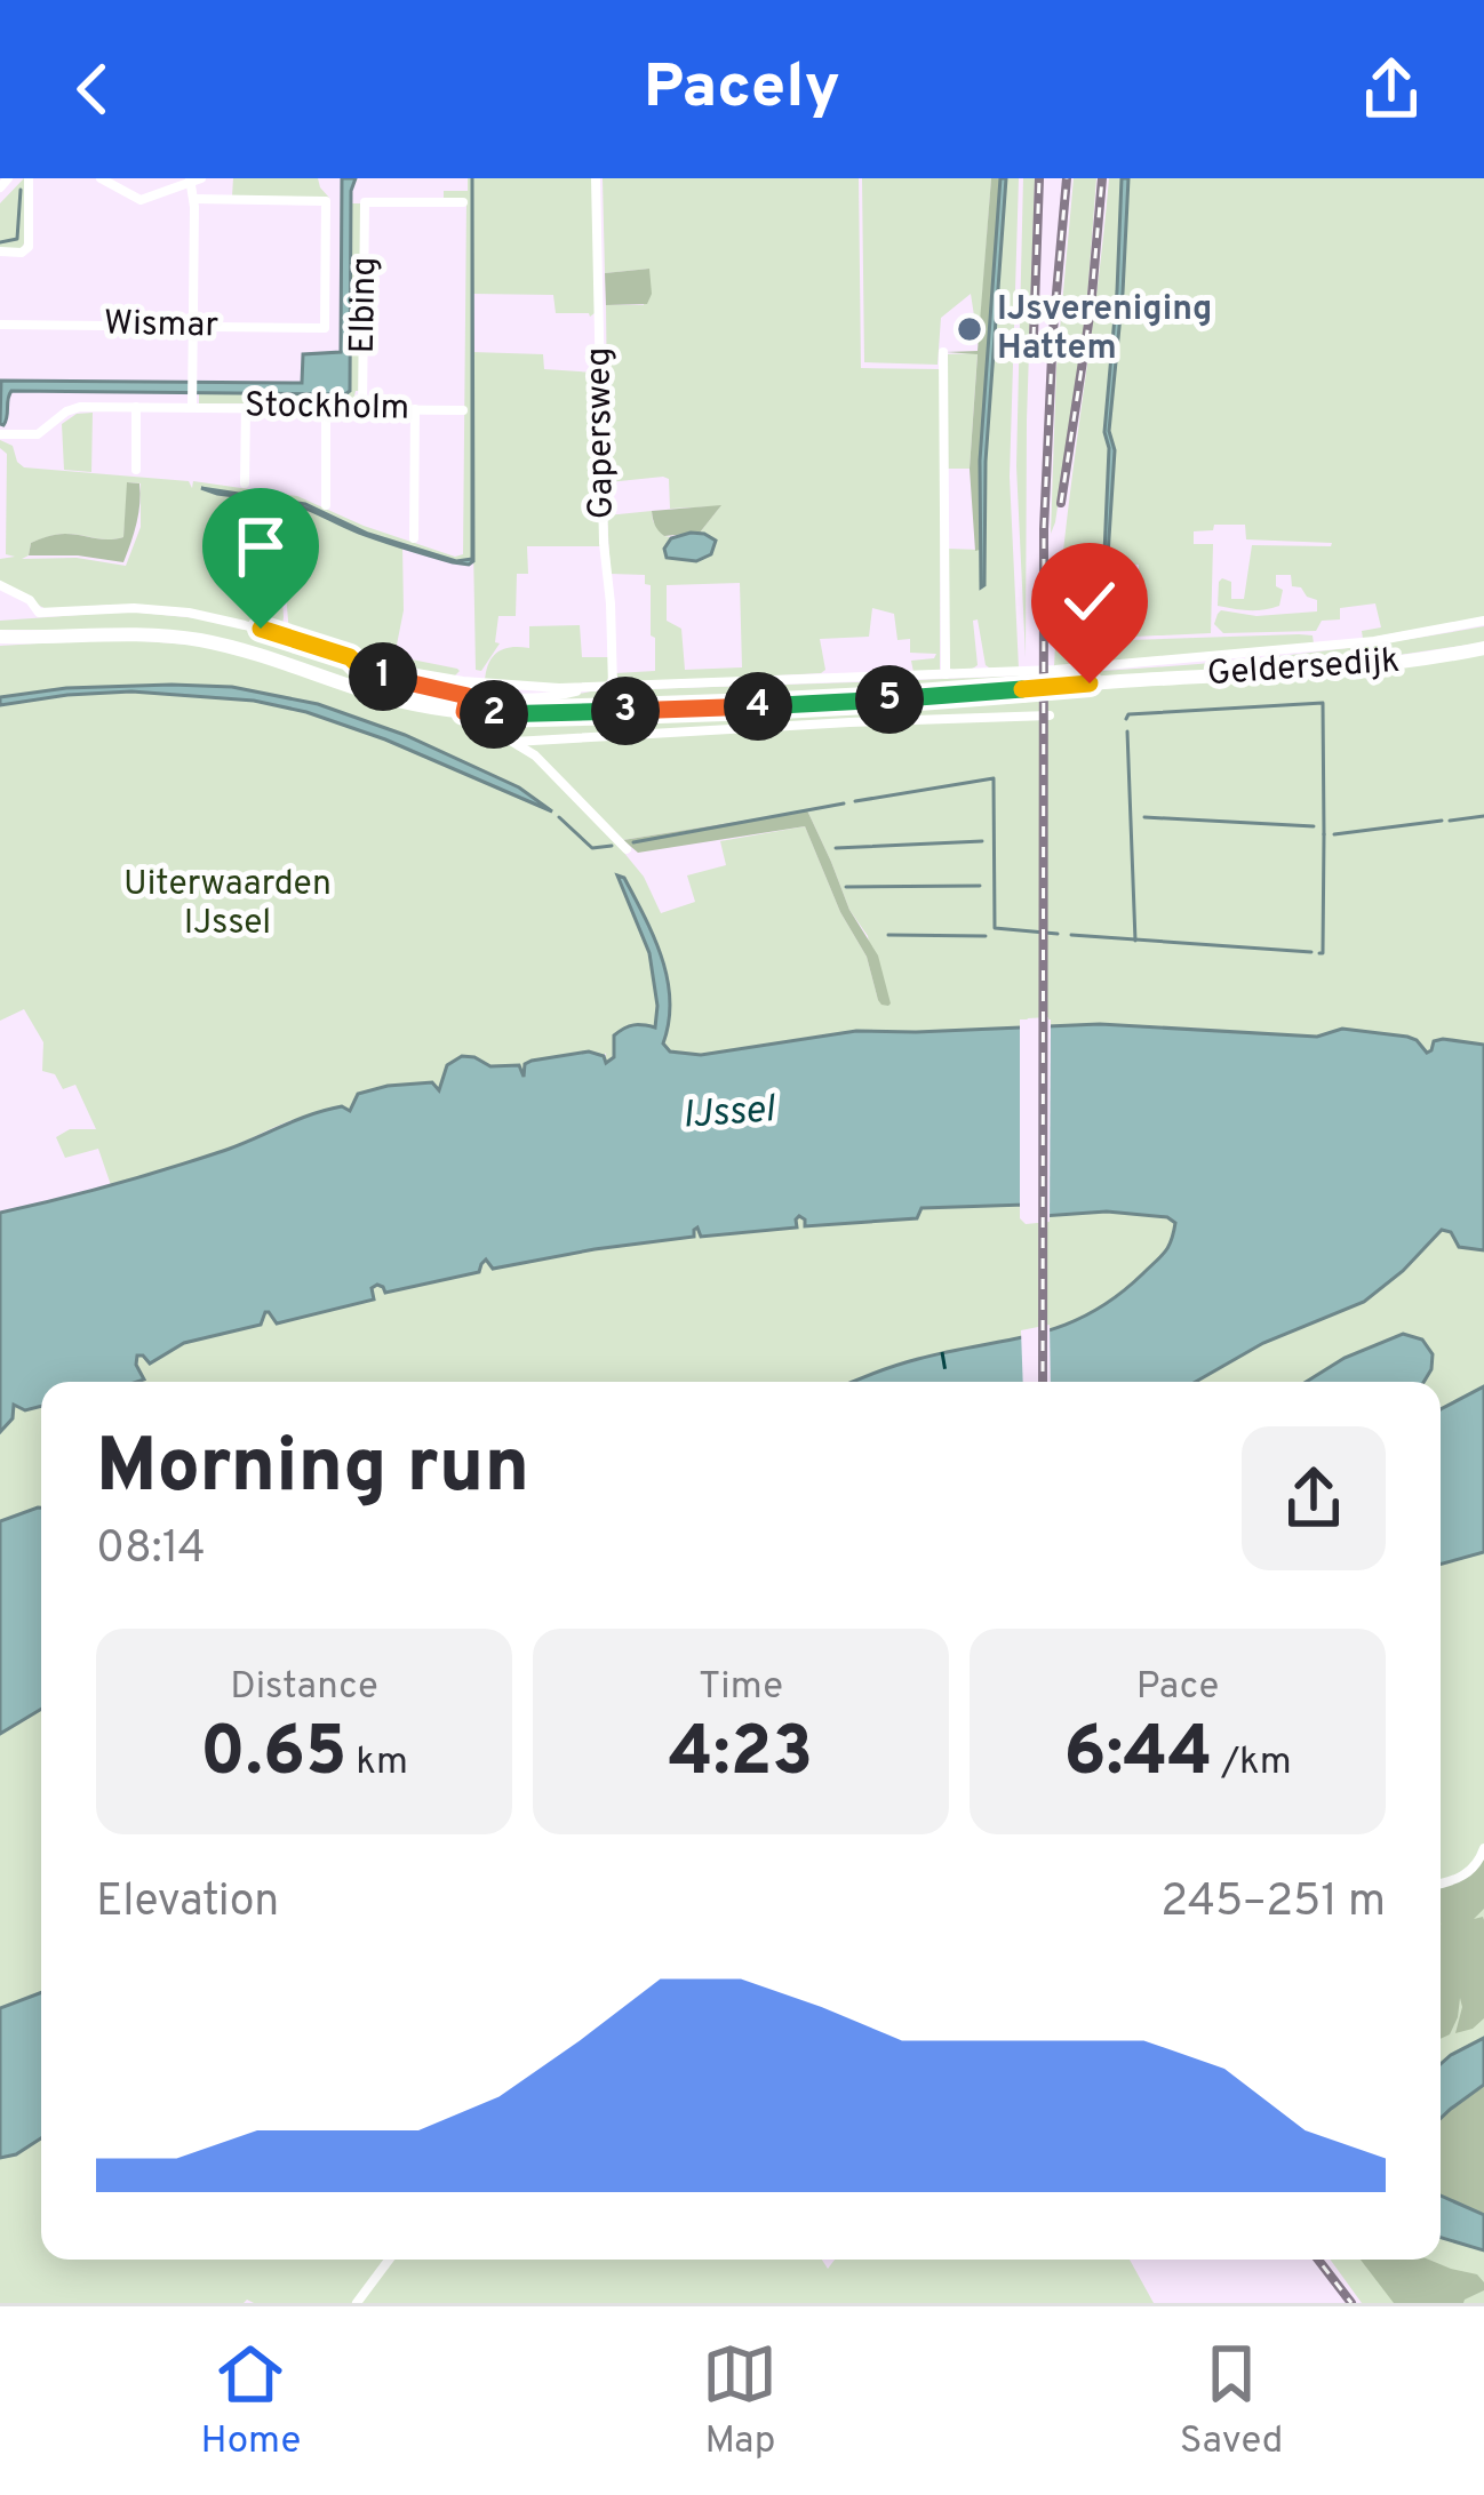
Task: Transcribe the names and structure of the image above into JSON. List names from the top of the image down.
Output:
{
  "streets": {
    "main road": ["Geldersedijk"],
    "street": [
      "Elbing",
      "Wismar",
      "Stockholm",
      "Gapersweg"
    ]
  },
  "crossings": [
    ["Elbing", "Stockholm"],
    ["Gapersweg", "Geldersedijk"]
  ],
  "water": ["IJssel"],
  "parks": ["Uiterwaarden IJssel"],
  "places": ["IJsvereniging Hattem"],
  "page": {
    "header": "Pacely",
    "pins": [
      "1",
      "5",
      "4",
      "3",
      "2"
    ],
    "heading": ["Morning run", "08:14"],
    "stats": [
      ["Distance", "0.65 km"],
      ["Time", "4:23"],
      ["Pace", "6:44 /km"]
    ],
    "chart": ["Elevation", "245–251 m"],
    "tabs": ["Home", "Map", "Saved"]
  }
}
